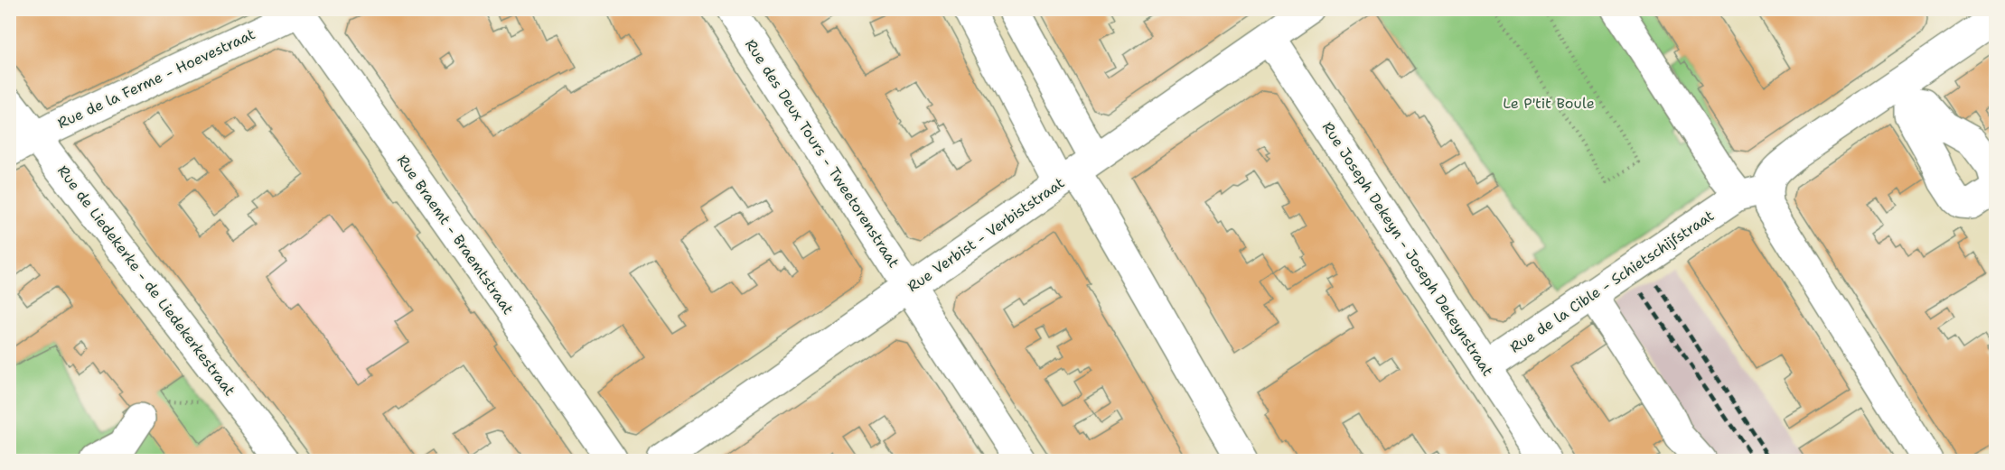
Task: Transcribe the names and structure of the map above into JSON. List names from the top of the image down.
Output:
{
  "streets": {
    "street": [
      "Rue de la Ferme - Hoevestraat",
      "Rue des Deux Tours - Tweetorenstraat",
      "Rue Braemt - Braemtstraat",
      "Rue Verbist - Verbiststraat",
      "Rue Joseph Dekeyn - Joseph Dekeynstraat",
      "Rue de Liedekerke - de Liedekerkestraat",
      "Rue de la Cible - Schietschijfstraat"
    ]
  },
  "crossings": [
    ["Rue de la Ferme - Hoevestraat", "Rue Braemt - Braemtstraat"],
    ["Rue de la Ferme - Hoevestraat", "Rue de Liedekerke - de Liedekerkestraat"],
    ["Rue des Deux Tours - Tweetorenstraat", "Rue Verbist - Verbiststraat"],
    ["Rue Verbist - Verbiststraat", "Rue Joseph Dekeyn - Joseph Dekeynstraat"],
    ["Rue Joseph Dekeyn - Joseph Dekeynstraat", "Rue de la Cible - Schietschijfstraat"]
  ],
  "parks": ["Le P'tit Boule"]
}
